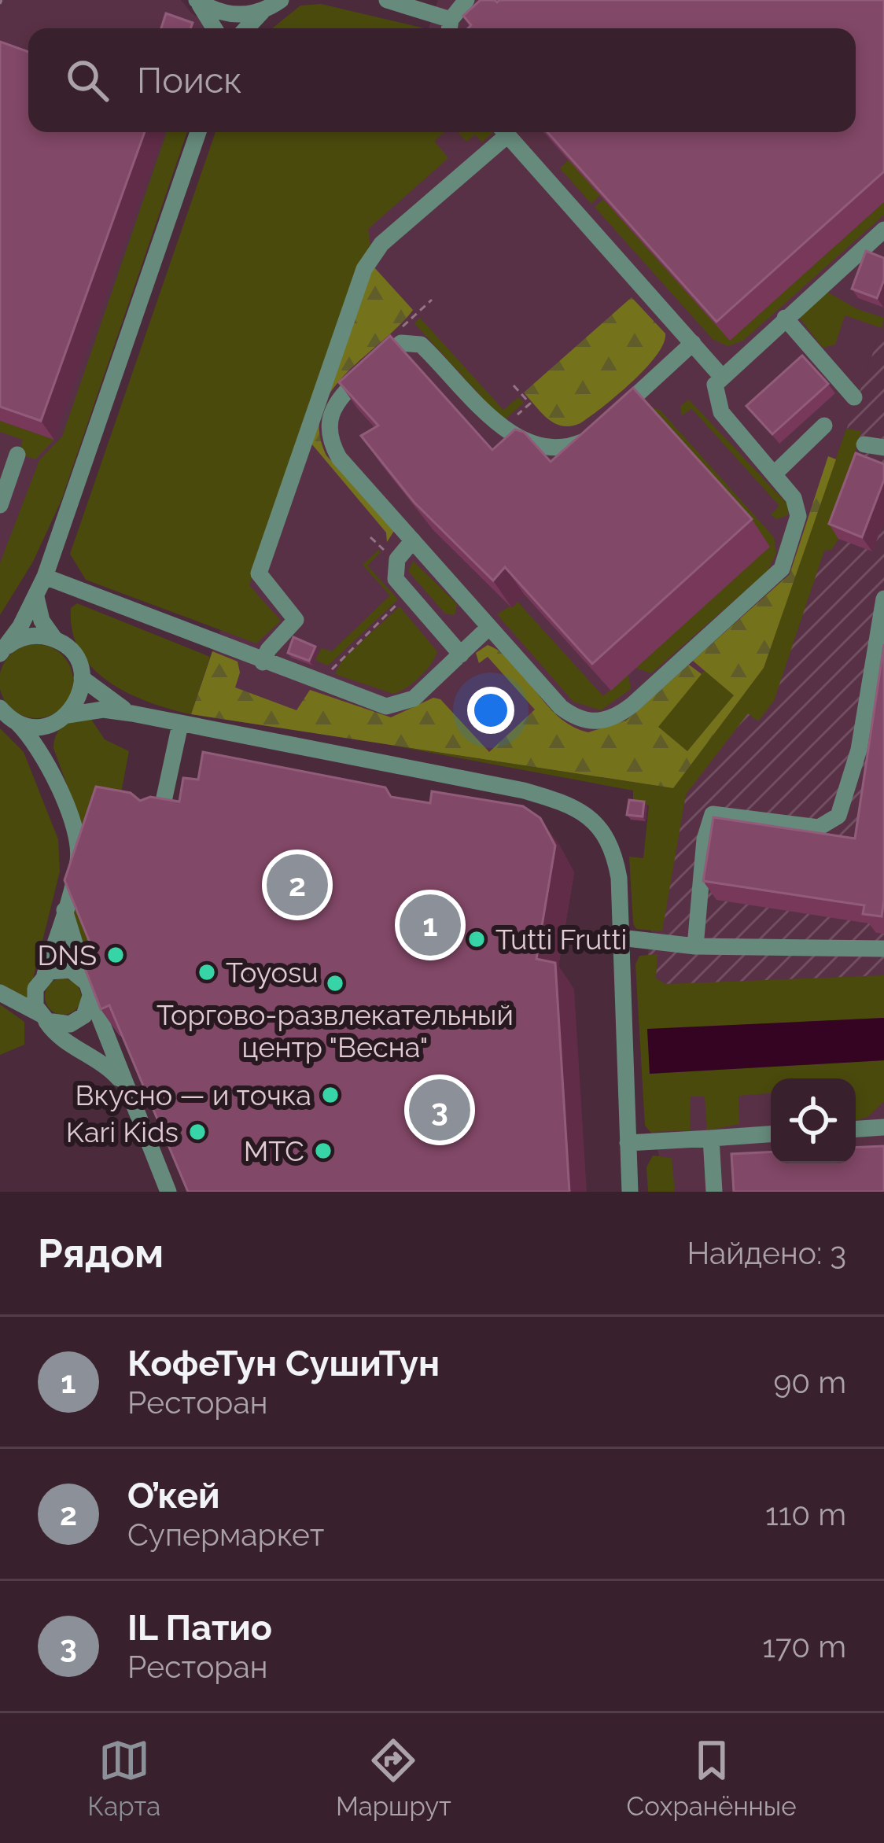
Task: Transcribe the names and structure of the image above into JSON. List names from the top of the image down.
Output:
{
  "places": [
    "Tutti Frutti",
    "DNS",
    "Toyosu",
    "Торгово-развлекательный центр \"Весна\"",
    "Вкусно — и точка",
    "Kari Kids",
    "МТС"
  ],
  "page": {
    "search": "Поиск",
    "pins": ["2", "1", "3"],
    "heading": ["Рядом", "Найдено: 3"],
    "list": [
      {
        "mark": "1",
        "name": "КофеТун СушиТун",
        "note": "Ресторан",
        "value": "90 m"
      },
      {
        "mark": "2",
        "name": "О’кей",
        "note": "Супермаркет",
        "value": "110 m"
      },
      {
        "mark": "3",
        "name": "IL Патио",
        "note": "Ресторан",
        "value": "170 m"
      }
    ],
    "nav": ["Карта", "Маршрут", "Сохранённые"]
  }
}
